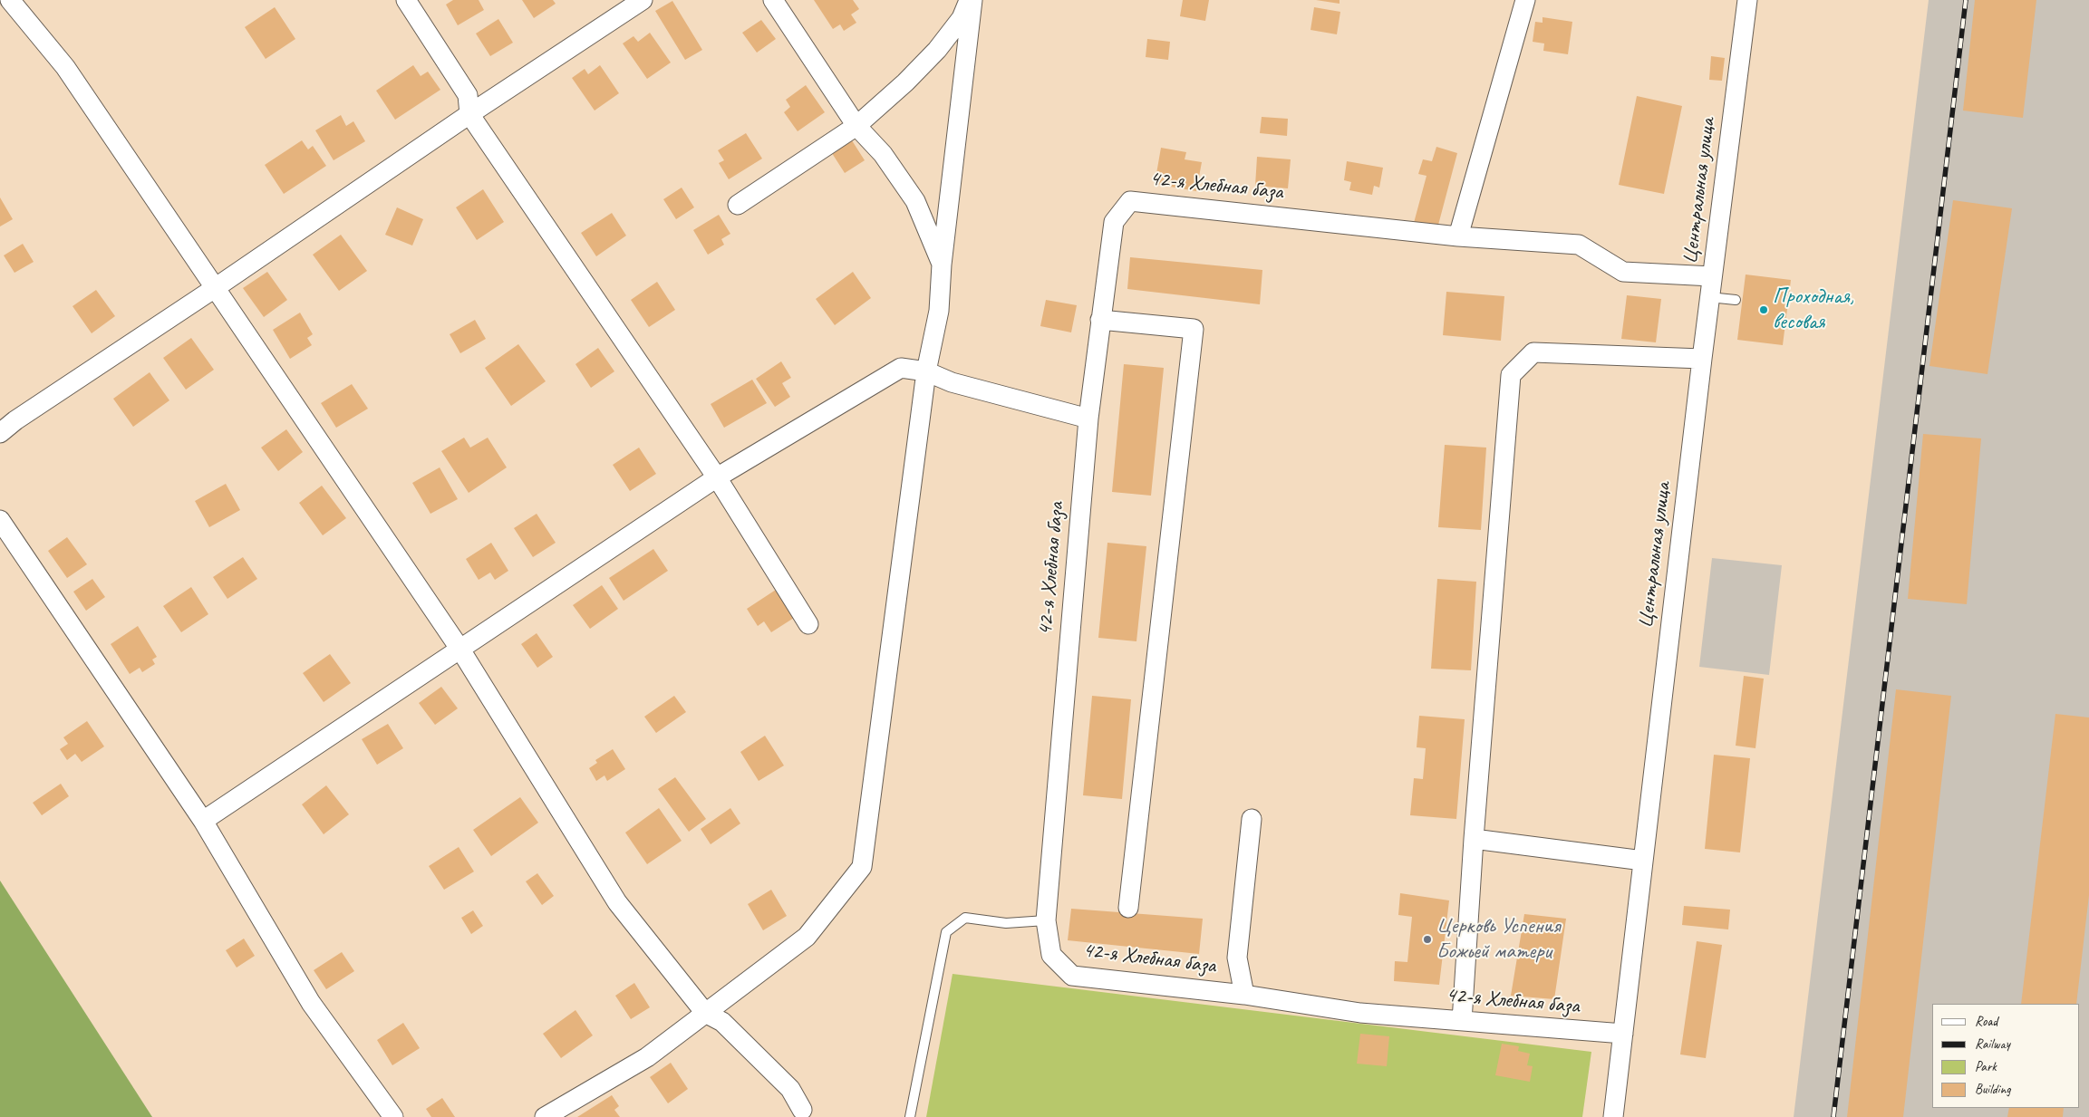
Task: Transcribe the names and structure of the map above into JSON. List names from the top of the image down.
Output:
{
  "streets": {
    "street": ["42-я Хлебная база", "Центральная улица"]
  },
  "crossings": [
    ["42-я Хлебная база", "Центральная улица"]
  ],
  "places": ["Проходная, весовая", "Церковь Успения Божьей матери"],
  "legend": [
    "Road",
    "Railway",
    "Park",
    "Building"
  ]
}
